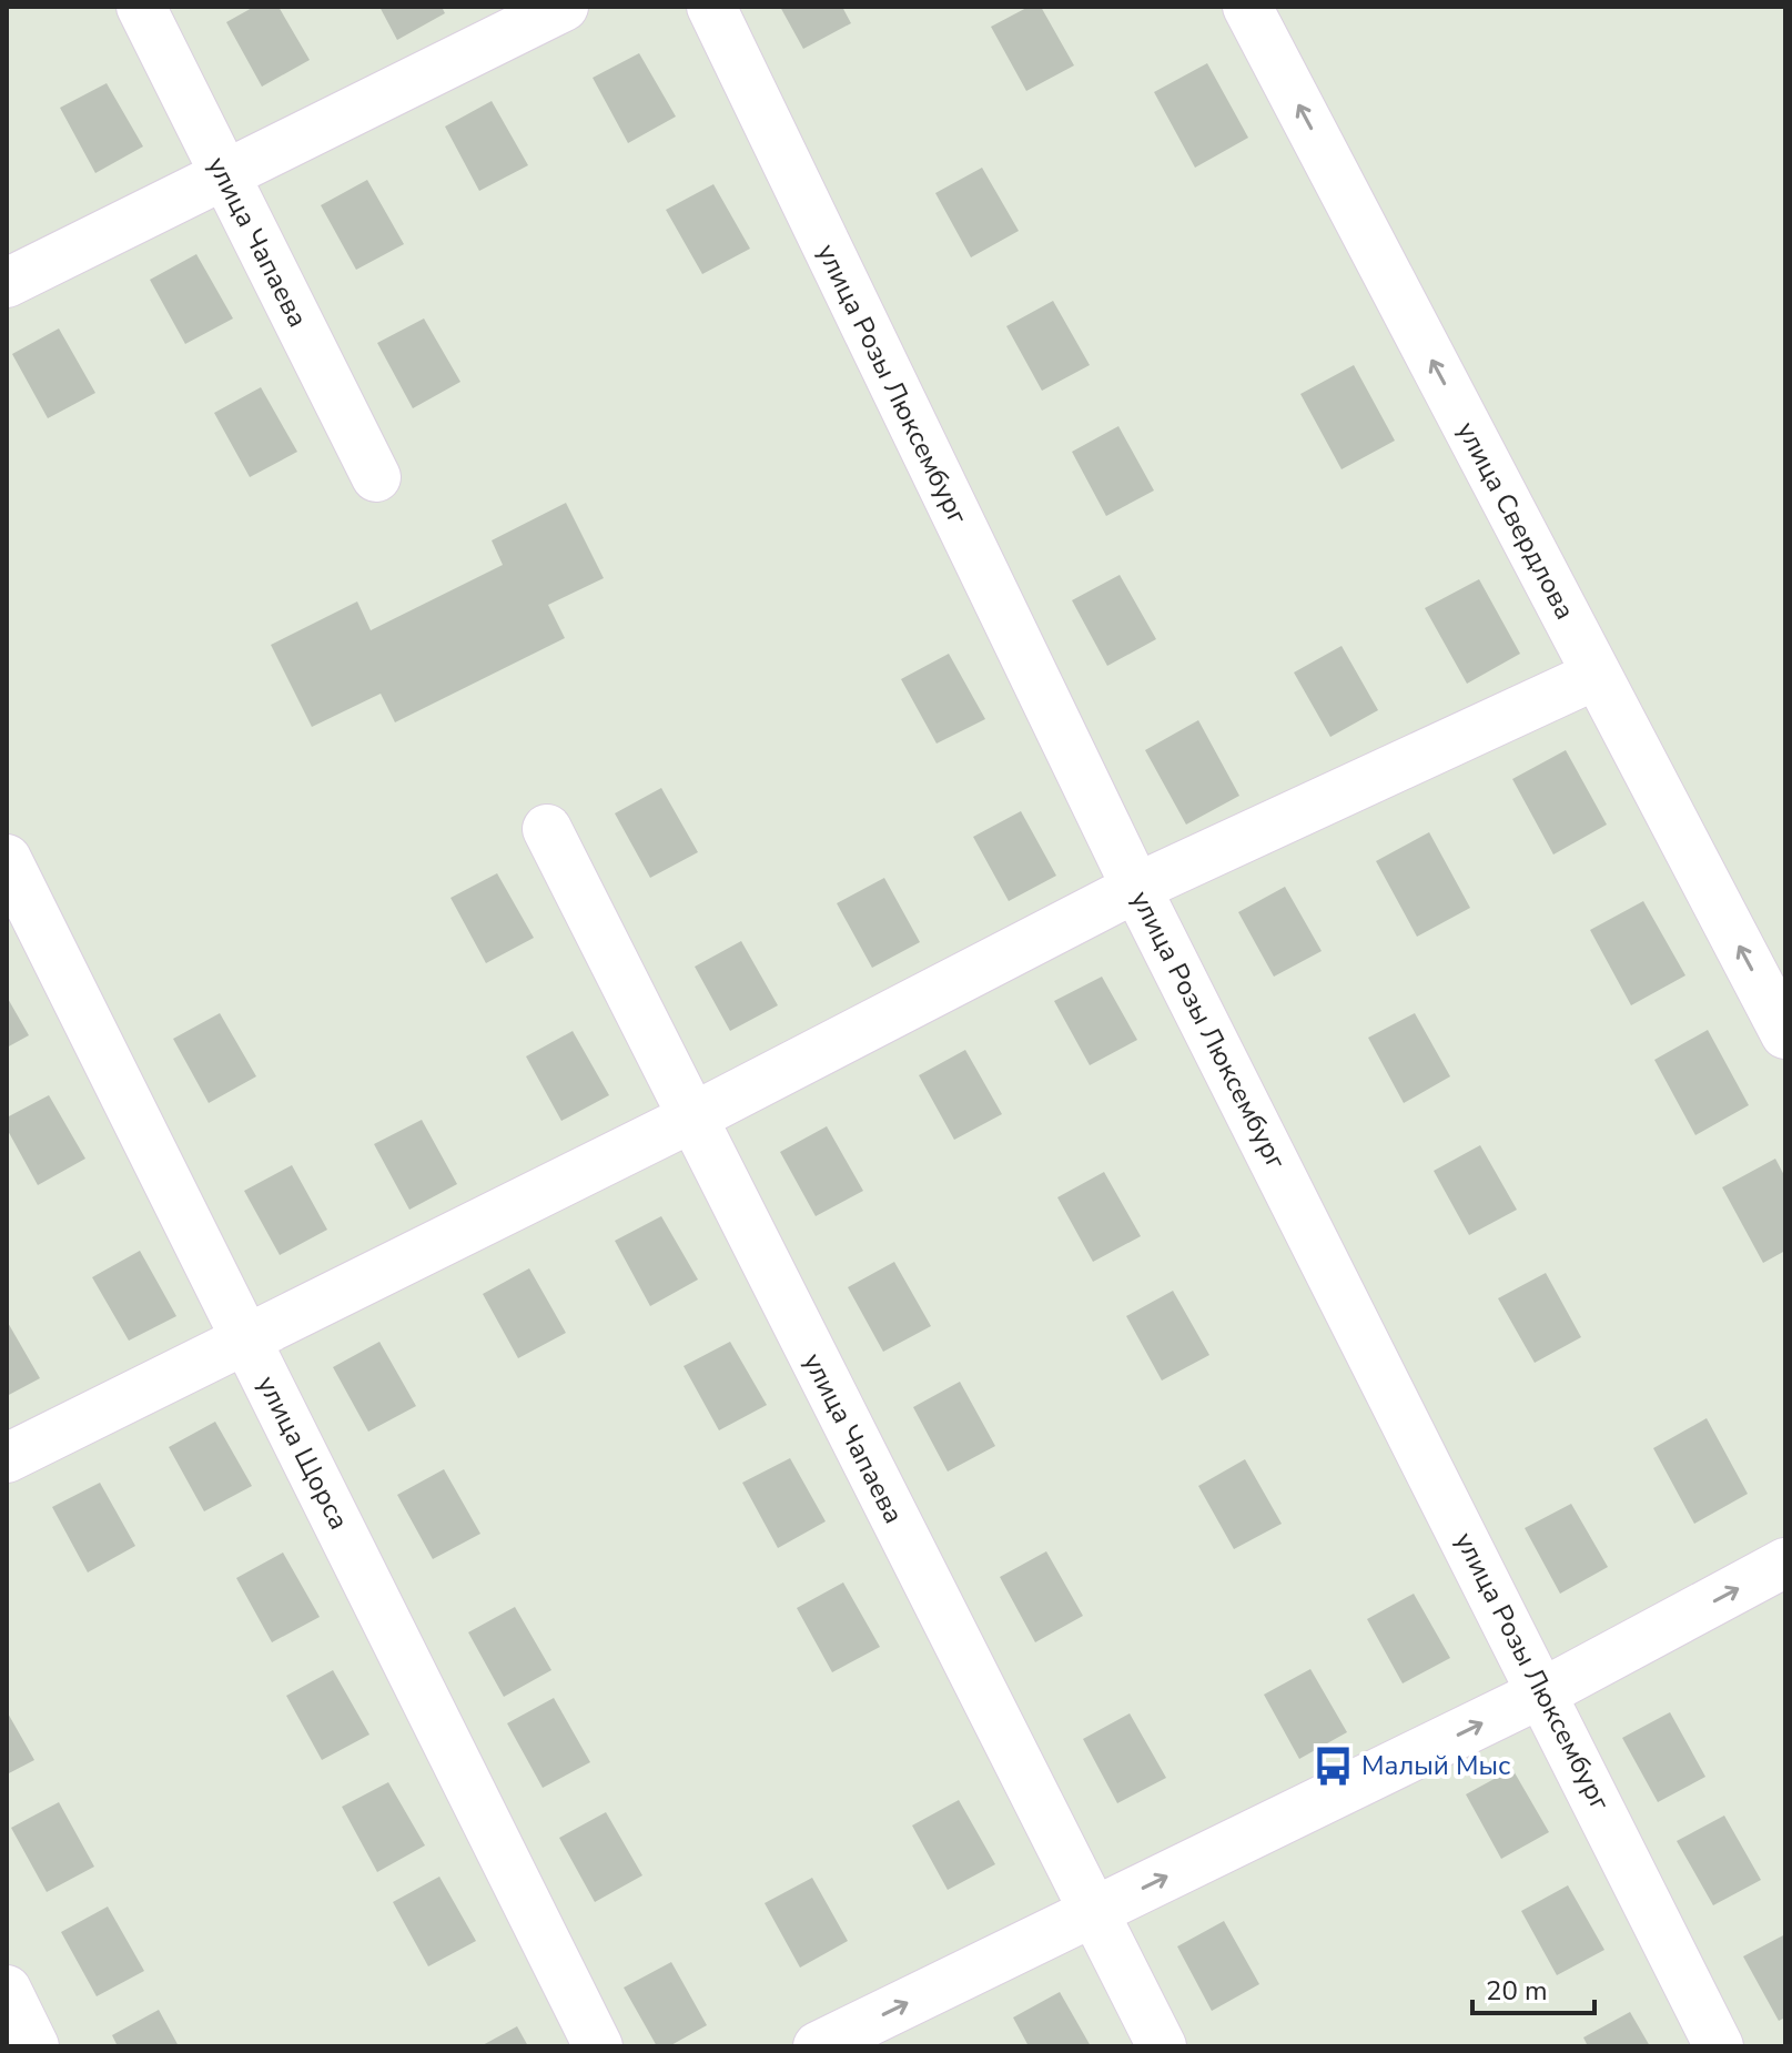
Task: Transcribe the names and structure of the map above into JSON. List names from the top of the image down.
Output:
{
  "streets": {
    "street": [
      "улица Чапаева",
      "улица Розы Люксембург",
      "улица Свердлова",
      "улица Щорса"
    ]
  },
  "one_way": ["улица Свердлова"],
  "places": {
    "bus stop": ["Малый Мыс"]
  },
  "scale_bar": "20 m"
}
